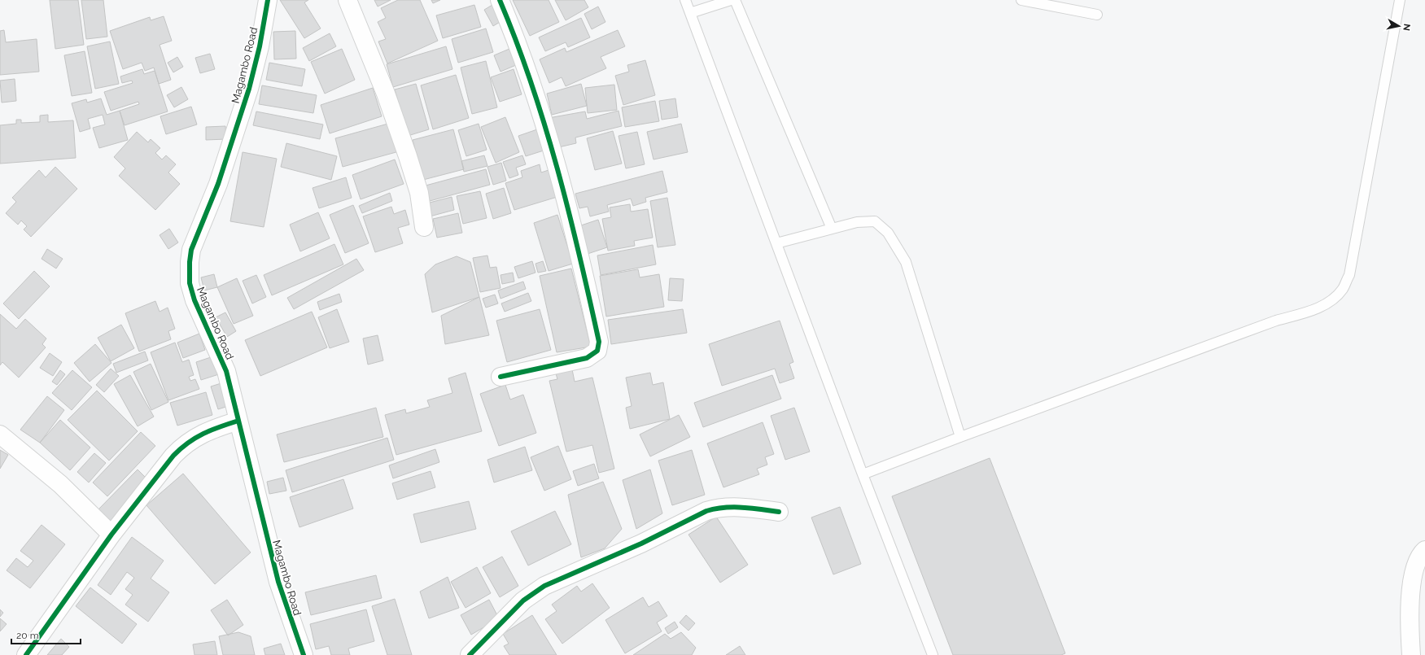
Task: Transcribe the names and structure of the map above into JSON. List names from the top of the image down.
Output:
{
  "streets": {
    "street": ["Magambo Road"]
  },
  "scale_bar": "20 m",
  "north": "right"
}
